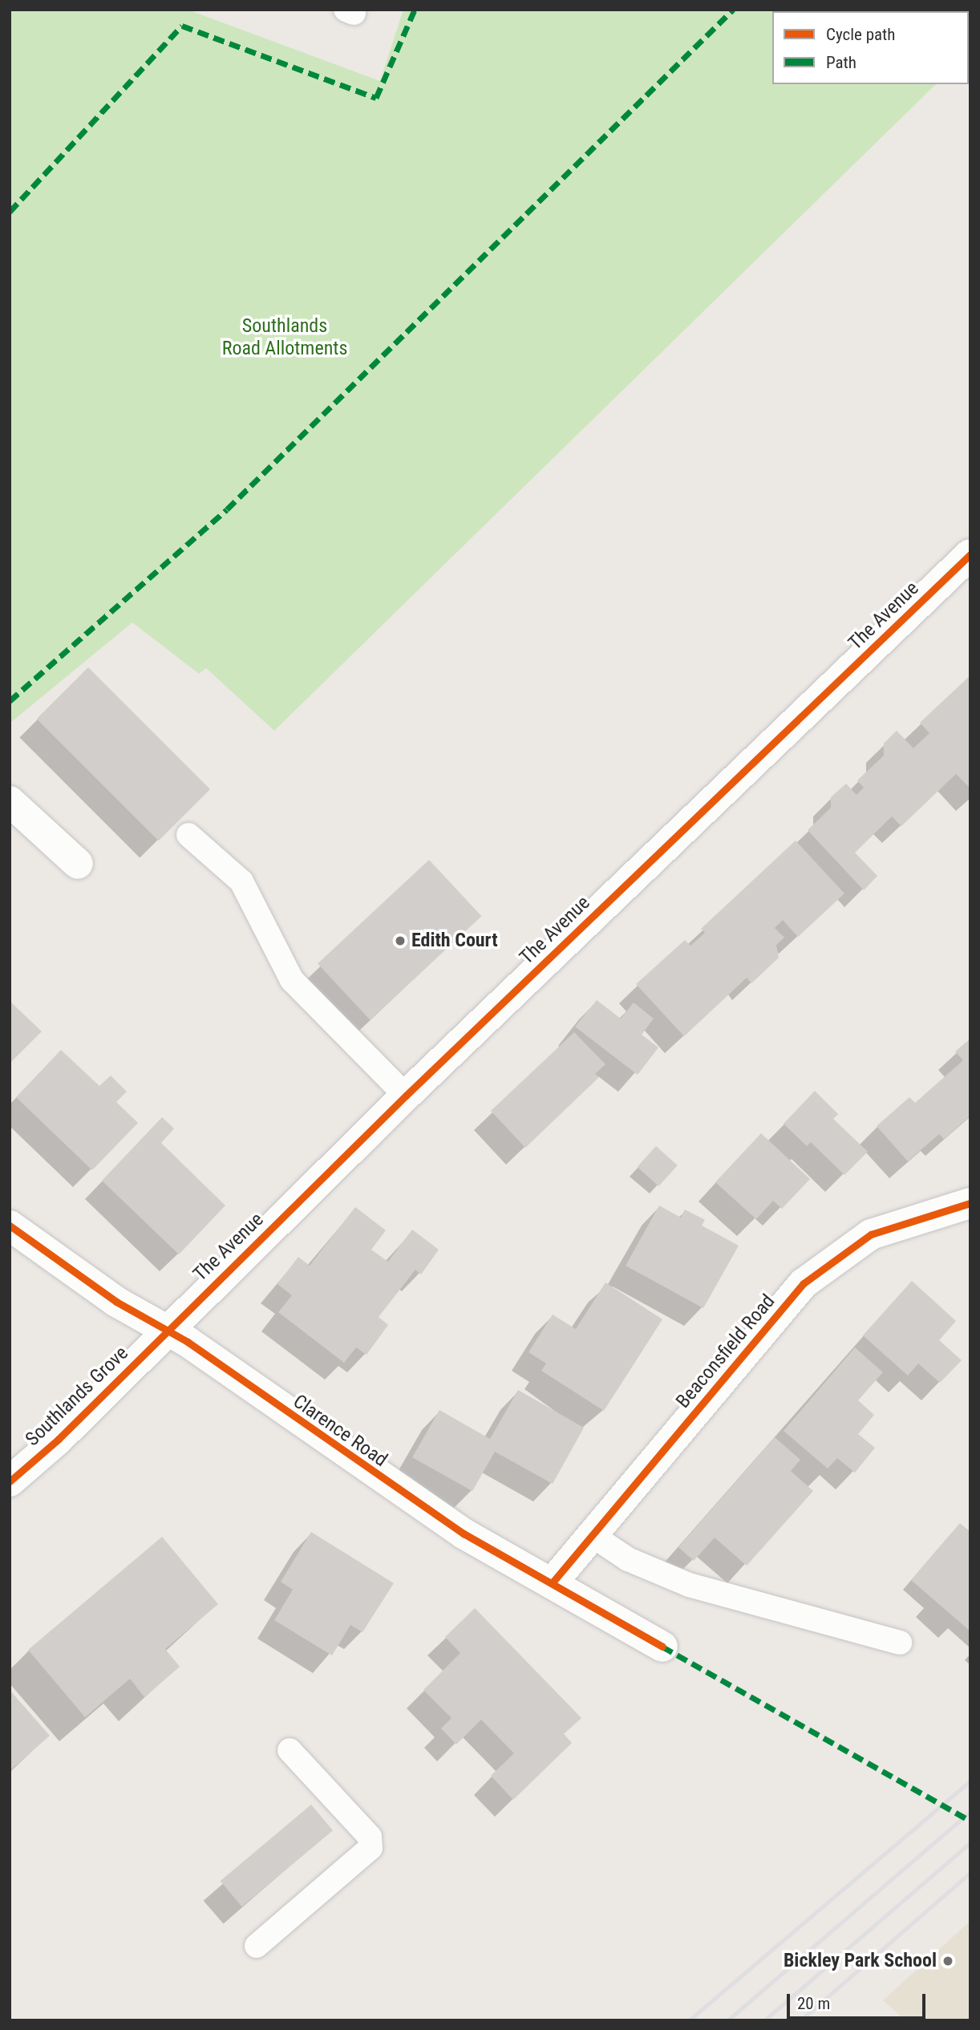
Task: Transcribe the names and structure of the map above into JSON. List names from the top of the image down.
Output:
{
  "streets": {
    "street": [
      "The Avenue",
      "Beaconsfield Road",
      "Southlands Grove",
      "Clarence Road"
    ]
  },
  "crossings": [
    ["The Avenue", "Southlands Grove"],
    ["The Avenue", "Clarence Road"],
    ["Beaconsfield Road", "Clarence Road"],
    ["Southlands Grove", "Clarence Road"]
  ],
  "parks": ["Southlands Road Allotments"],
  "places": ["Edith Court", "Bickley Park School"],
  "legend": ["Cycle path", "Path"],
  "scale_bar": "20 m"
}
